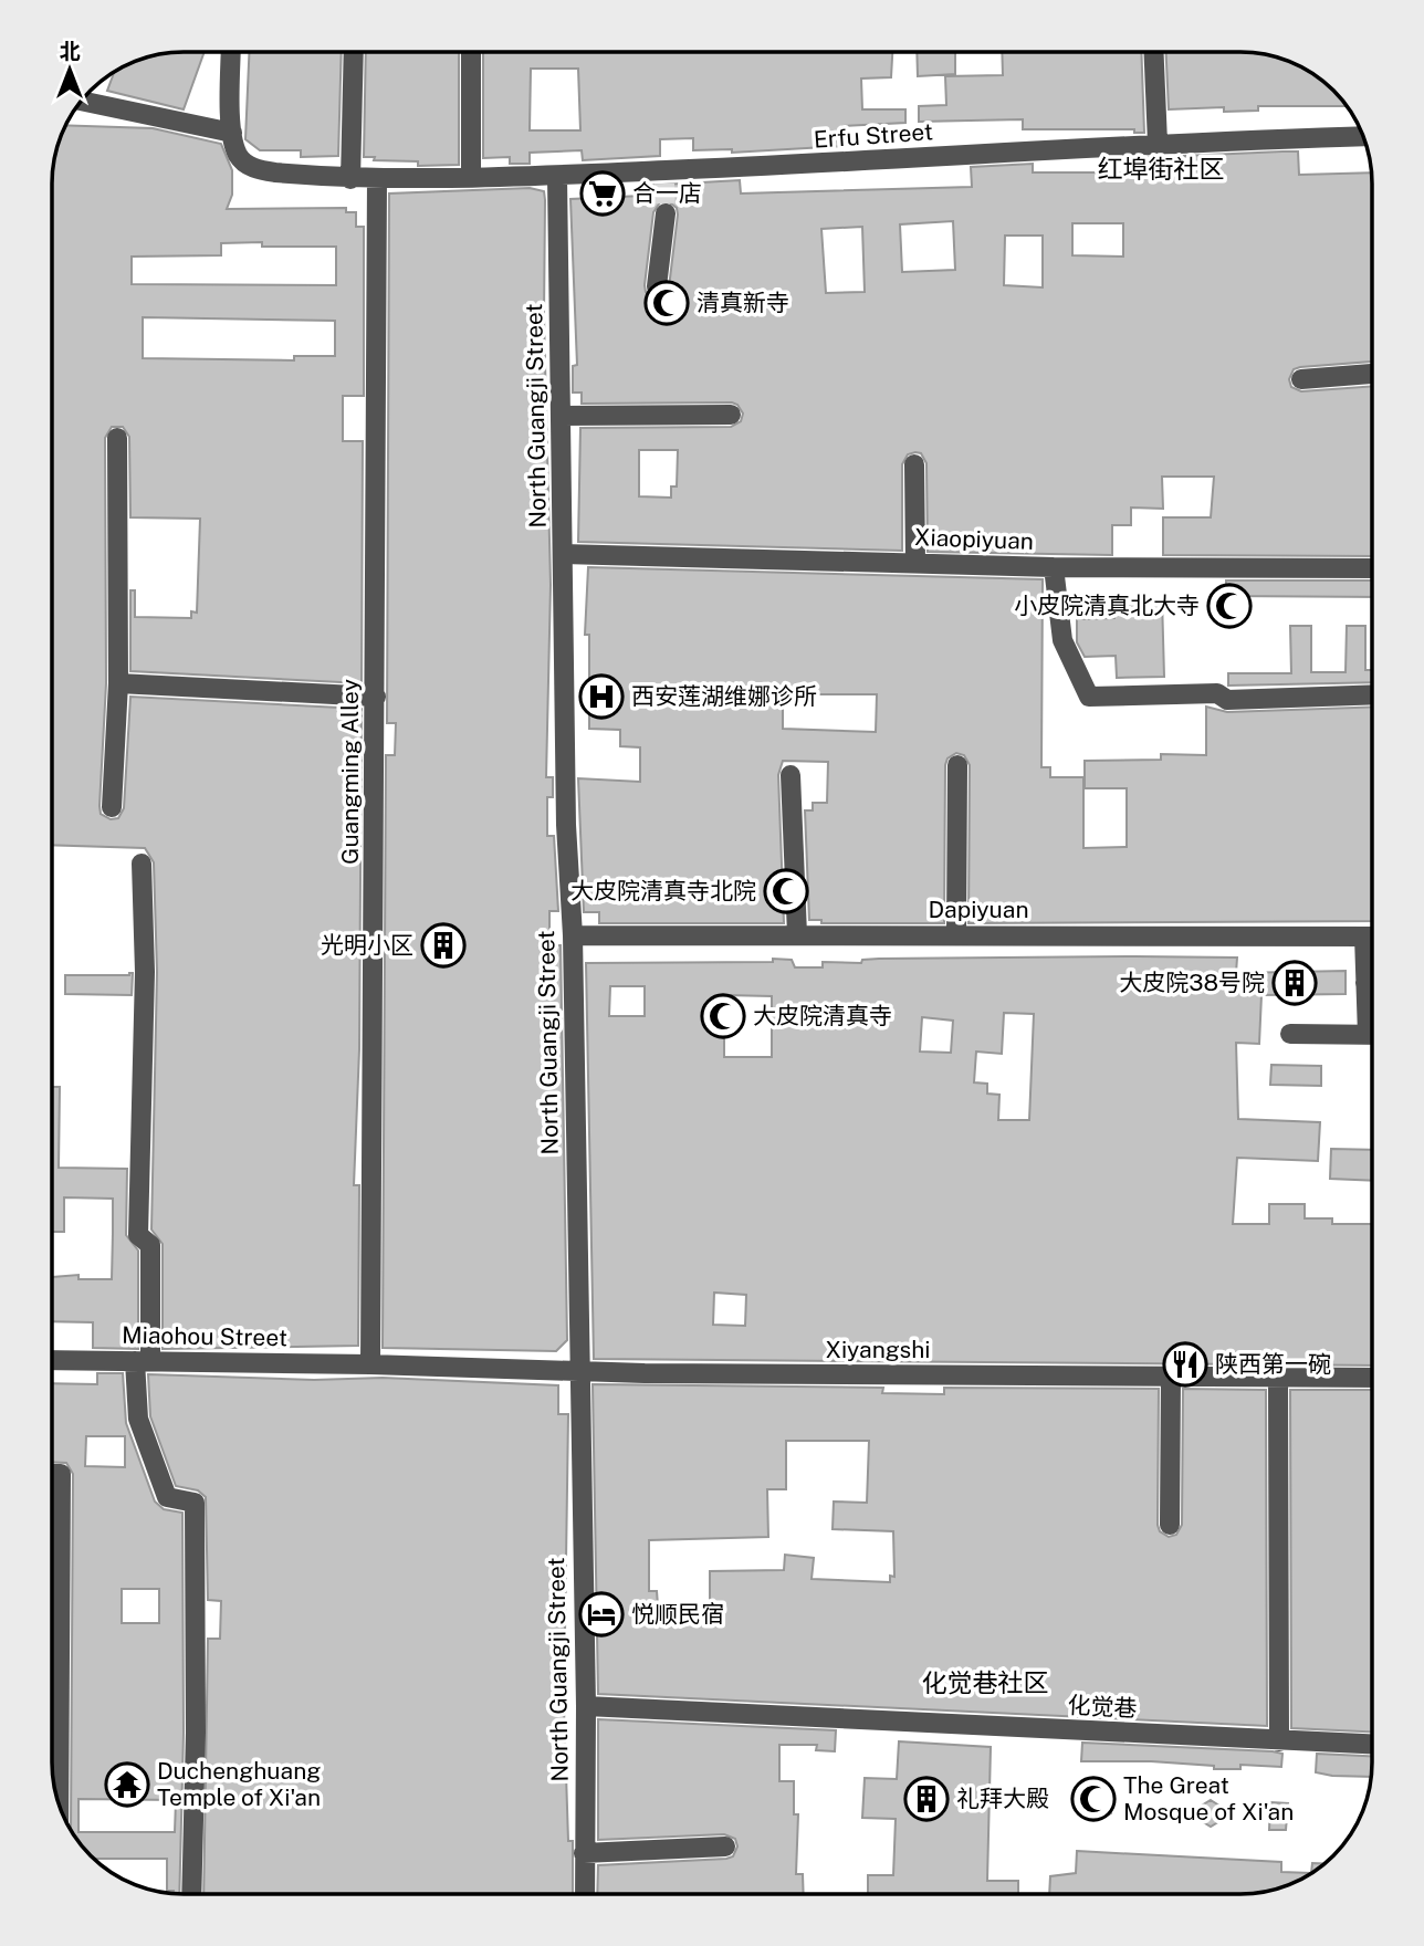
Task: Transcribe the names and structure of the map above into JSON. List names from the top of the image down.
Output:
{
  "streets": {
    "street": [
      "Erfu Street",
      "North Guangji Street",
      "Xiaopiyuan",
      "Guangming Alley",
      "Dapiyuan",
      "Miaohou Street",
      "Xiyangshi",
      "化觉巷"
    ]
  },
  "crossings": [
    ["Erfu Street", "North Guangji Street"],
    ["Erfu Street", "Guangming Alley"],
    ["North Guangji Street", "Xiaopiyuan"],
    ["North Guangji Street", "Dapiyuan"],
    ["North Guangji Street", "Xiyangshi"],
    ["North Guangji Street", "化觉巷"],
    ["Guangming Alley", "Miaohou Street"],
    ["Guangming Alley", "Xiyangshi"],
    ["Miaohou Street", "Xiyangshi"]
  ],
  "districts": ["红埠街社区", "化觉巷社区"],
  "places": {
    "supermarket": ["合一店"],
    "mosque": [
      "清真新寺",
      "小皮院清真北大寺",
      "大皮院清真寺北院",
      "大皮院清真寺",
      "The Great Mosque of Xi'an"
    ],
    "hospital": ["西安莲湖维娜诊所"],
    "building": ["光明小区", "大皮院38号院", "礼拜大殿"],
    "restaurant": ["陕西第一碗"],
    "hotel": ["悦顺民宿"],
    "temple": ["Duchenghuang Temple of Xi'an"]
  },
  "north": "top"
}
